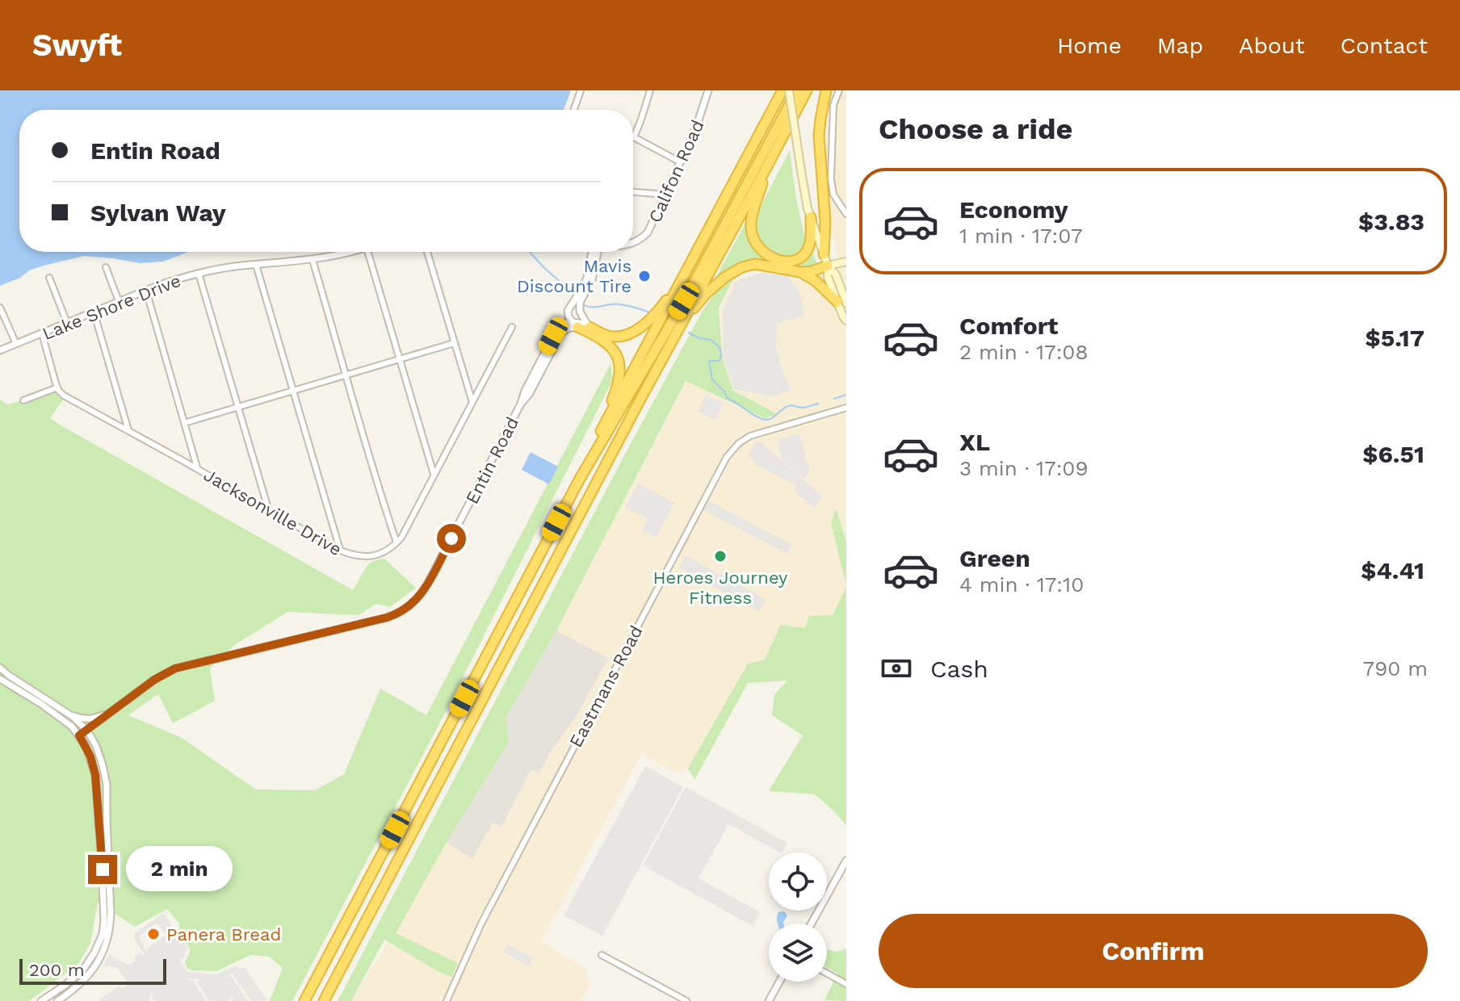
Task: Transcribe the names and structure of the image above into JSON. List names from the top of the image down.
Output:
{
  "streets": {
    "street": [
      "Califon Road",
      "Lake Shore Drive",
      "Entin Road",
      "Jacksonville Drive",
      "Eastmans Road"
    ]
  },
  "places": ["Mavis Discount Tire", "Heroes Journey Fitness", "Panera Bread"],
  "scale_bar": "200 m",
  "page": {
    "header": "Swyft",
    "nav": [
      "Home",
      "Map",
      "About",
      "Contact"
    ],
    "heading": "Choose a ride",
    "banner": ["Entin Road", "Sylvan Way"],
    "list": [
      {
        "name": "Economy",
        "note": "1 min · 17:07",
        "value": "$3.83"
      },
      {
        "name": "Comfort",
        "note": "2 min · 17:08",
        "value": "$5.17"
      },
      {
        "name": "XL",
        "note": "3 min · 17:09",
        "value": "$6.51"
      },
      {
        "name": "Green",
        "note": "4 min · 17:10",
        "value": "$4.41"
      }
    ],
    "pay": ["Cash", "790 m"],
    "bubble": "2 min",
    "buttons": "Confirm",
    "scale": "200 m"
  }
}
